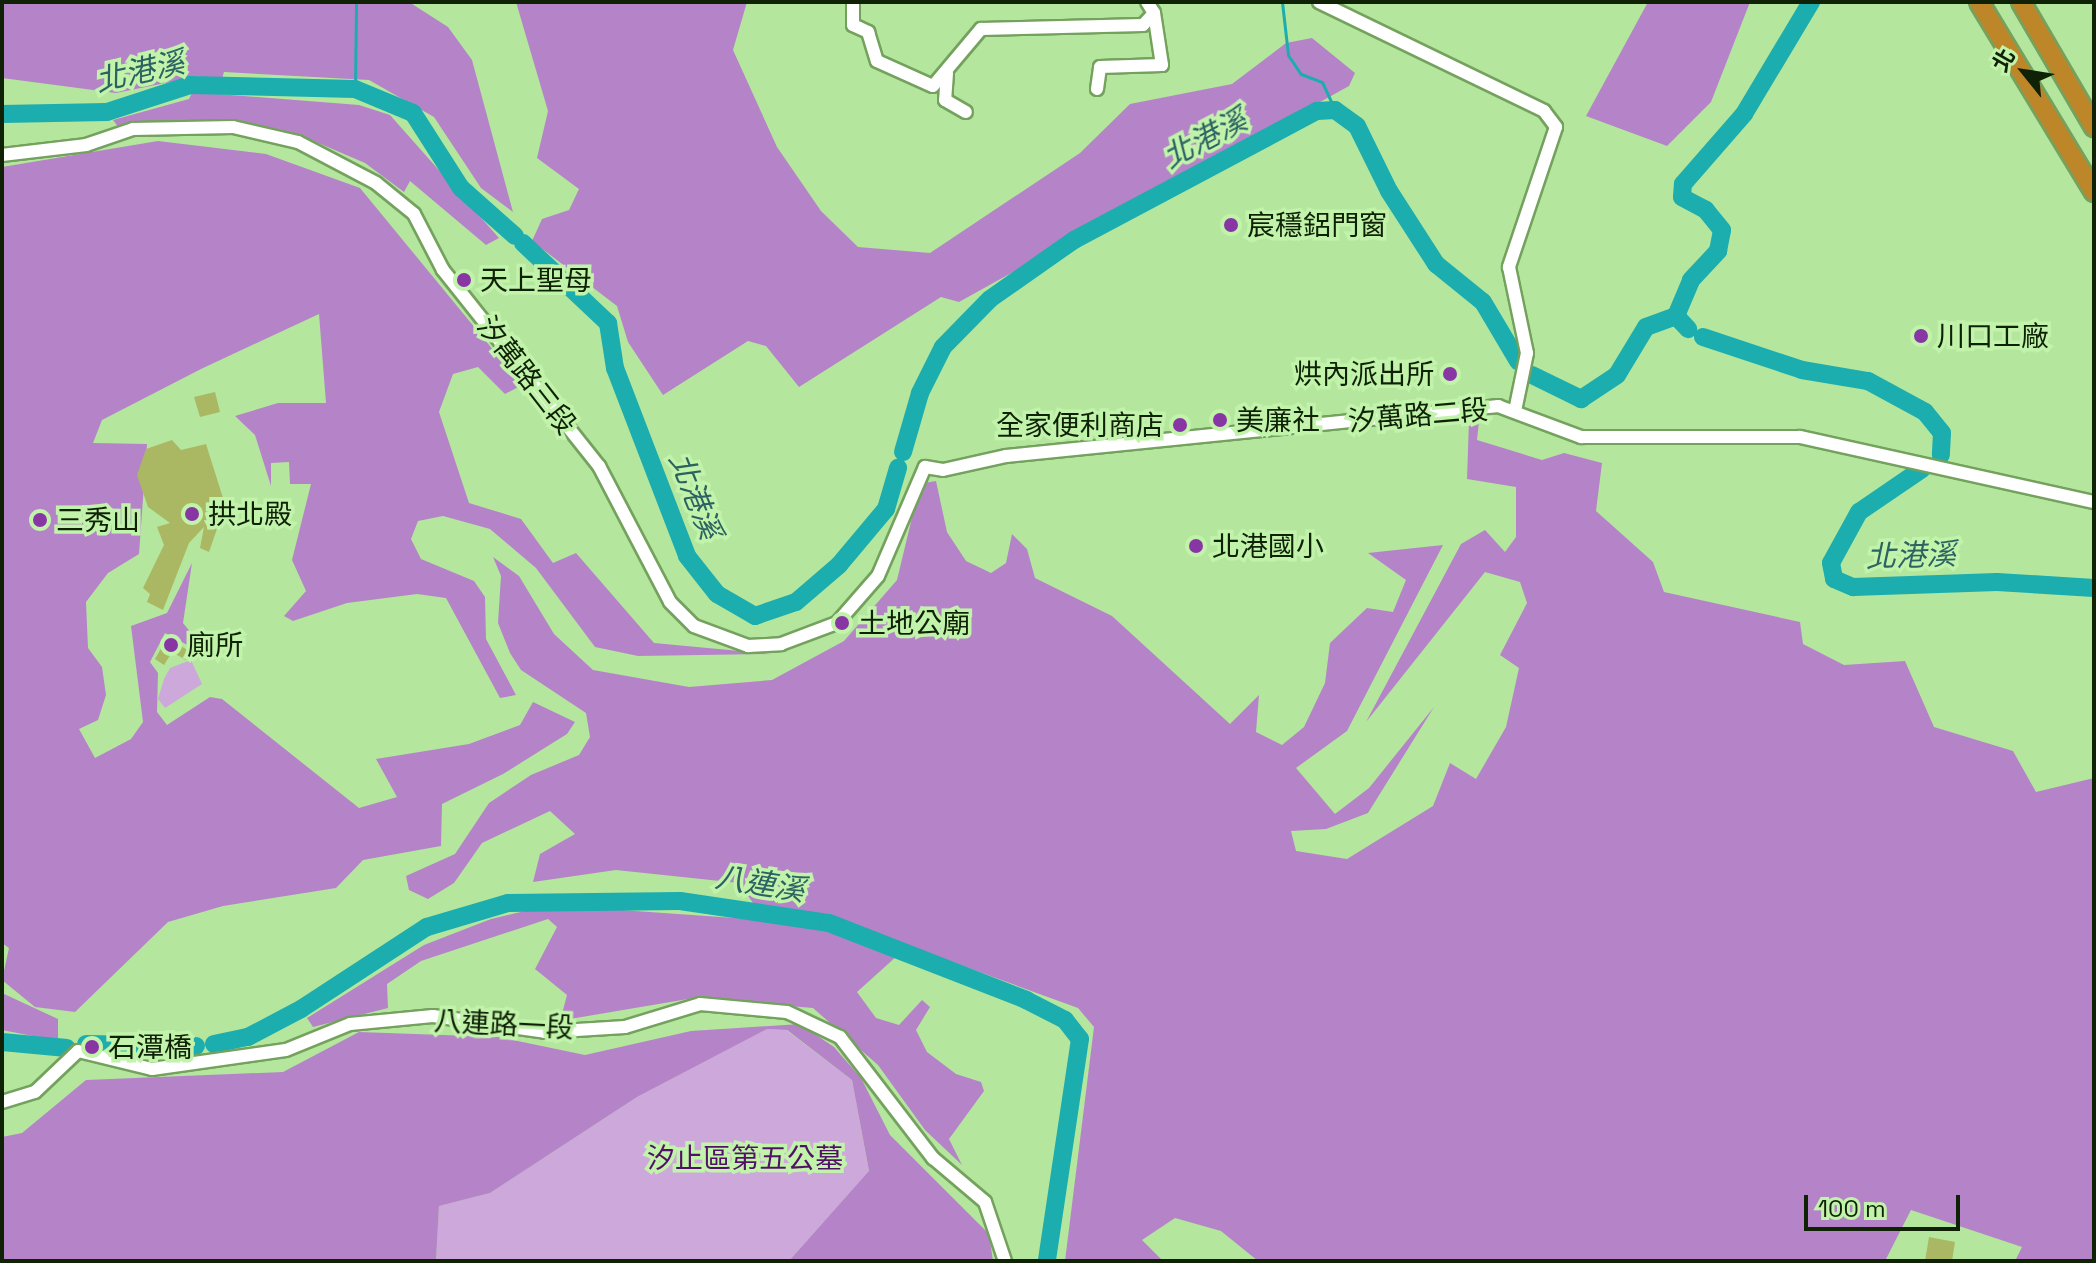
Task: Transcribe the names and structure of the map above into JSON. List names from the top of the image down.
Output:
{
  "streets": {
    "street": ["汐萬路三段", "汐萬路二段", "八連路一段"]
  },
  "crossings": [
    ["汐萬路三段", "汐萬路二段"]
  ],
  "water": ["北港溪", "八連溪"],
  "parks": ["汐止區第五公墓"],
  "places": [
    "宸穩鋁門窗",
    "天上聖母",
    "川口工廠",
    "烘內派出所",
    "美廉社",
    "全家便利商店",
    "拱北殿",
    "三秀山",
    "北港國小",
    "土地公廟",
    "廁所",
    "石潭橋"
  ],
  "scale_bar": "100 m",
  "north": "top left"
}
